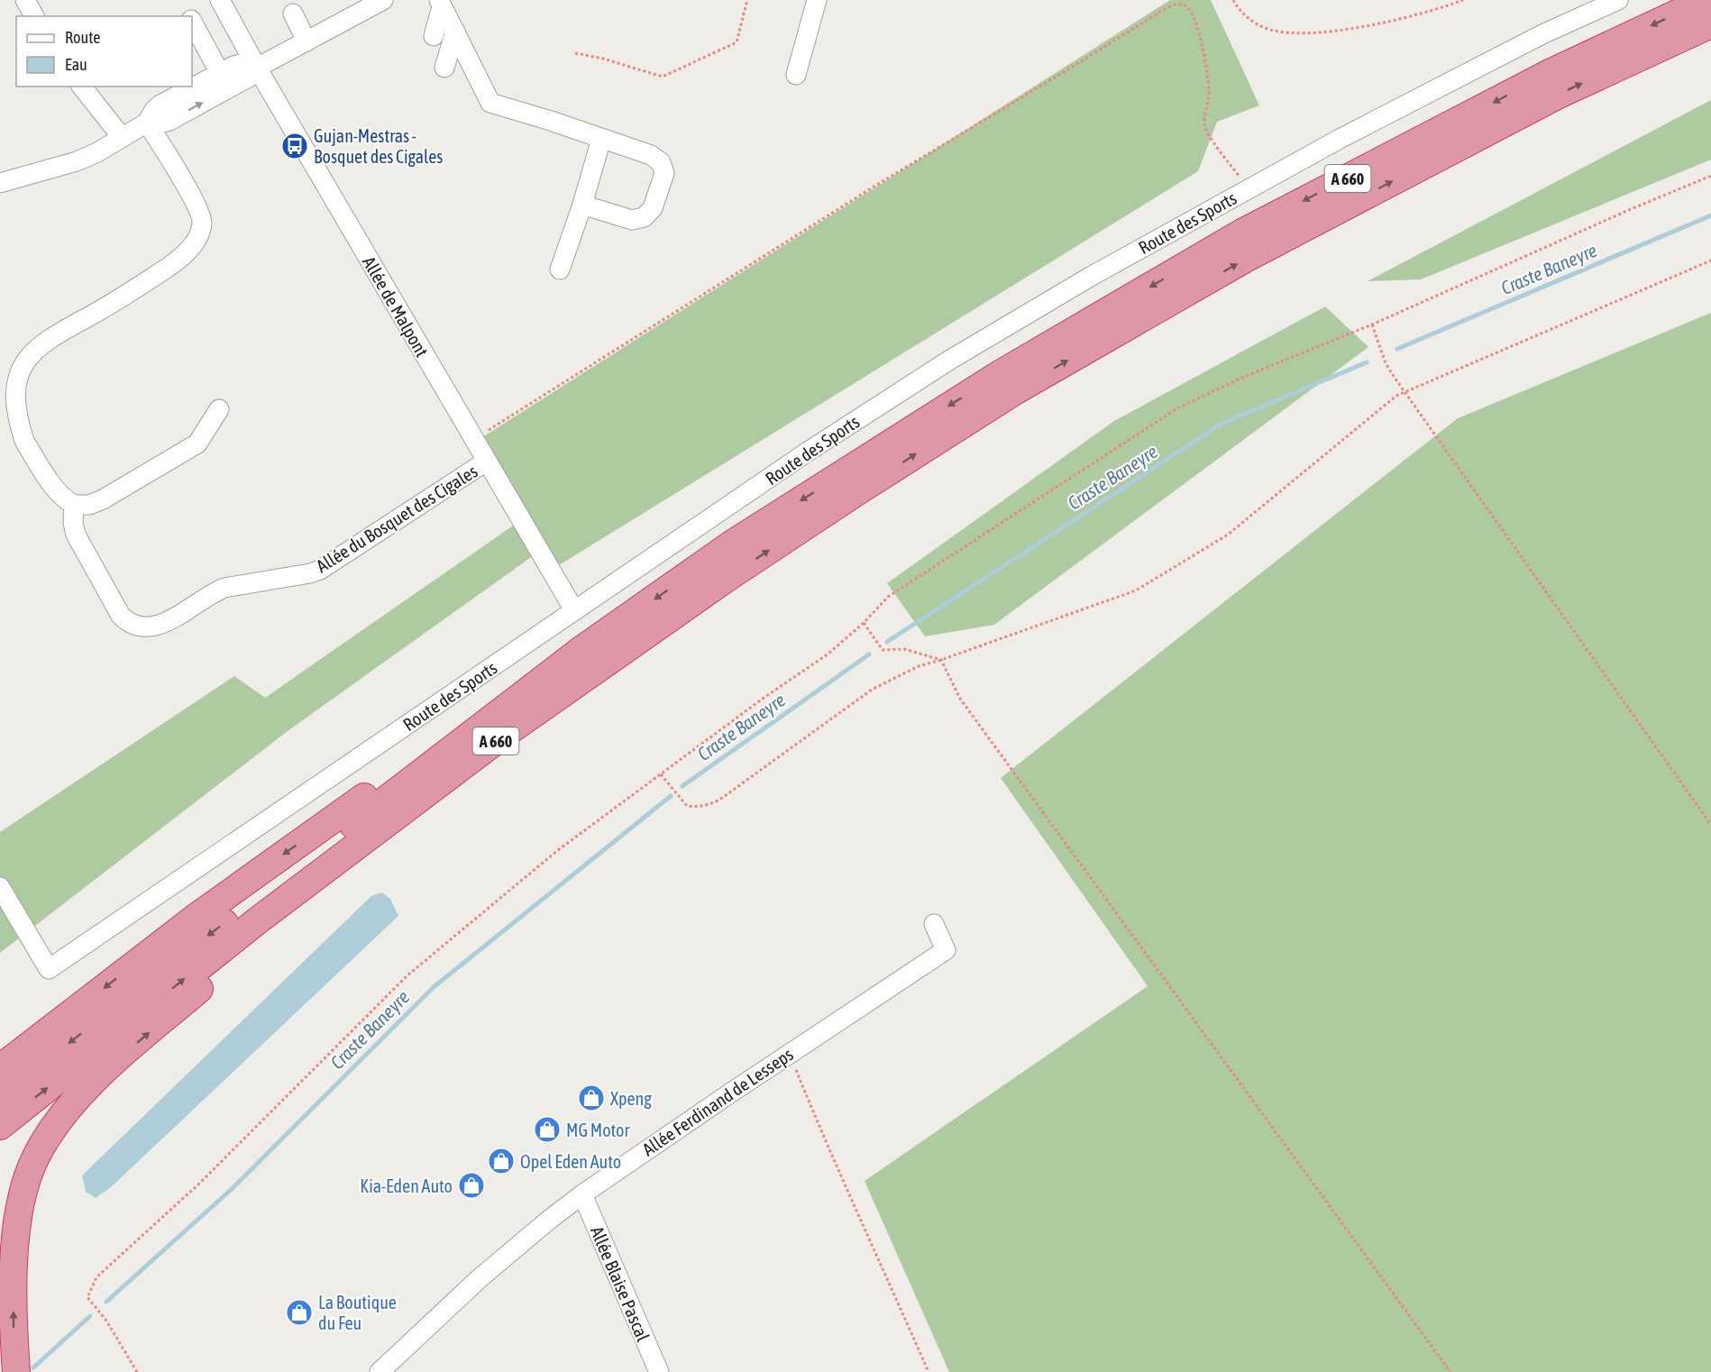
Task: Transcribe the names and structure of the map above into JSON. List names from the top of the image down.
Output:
{
  "streets": {
    "highway": ["A 660"],
    "street": [
      "Route des Sports",
      "Allée de Malpont",
      "Allée du Bosquet des Cigales",
      "Allée Ferdinand de Lesseps",
      "Allée Blaise Pascal"
    ]
  },
  "crossings": [
    ["Route des Sports", "Allée de Malpont"],
    ["Allée de Malpont", "Allée du Bosquet des Cigales"],
    ["Allée Ferdinand de Lesseps", "Allée Blaise Pascal"]
  ],
  "water": ["Craste Baneyre"],
  "places": {
    "bus stop": ["Gujan-Mestras - Bosquet des Cigales"],
    "shop": [
      "Xpeng",
      "MG Motor",
      "Opel Eden Auto",
      "Kia-Eden Auto",
      "La Boutique du Feu"
    ]
  },
  "legend": ["Route", "Eau"]
}
